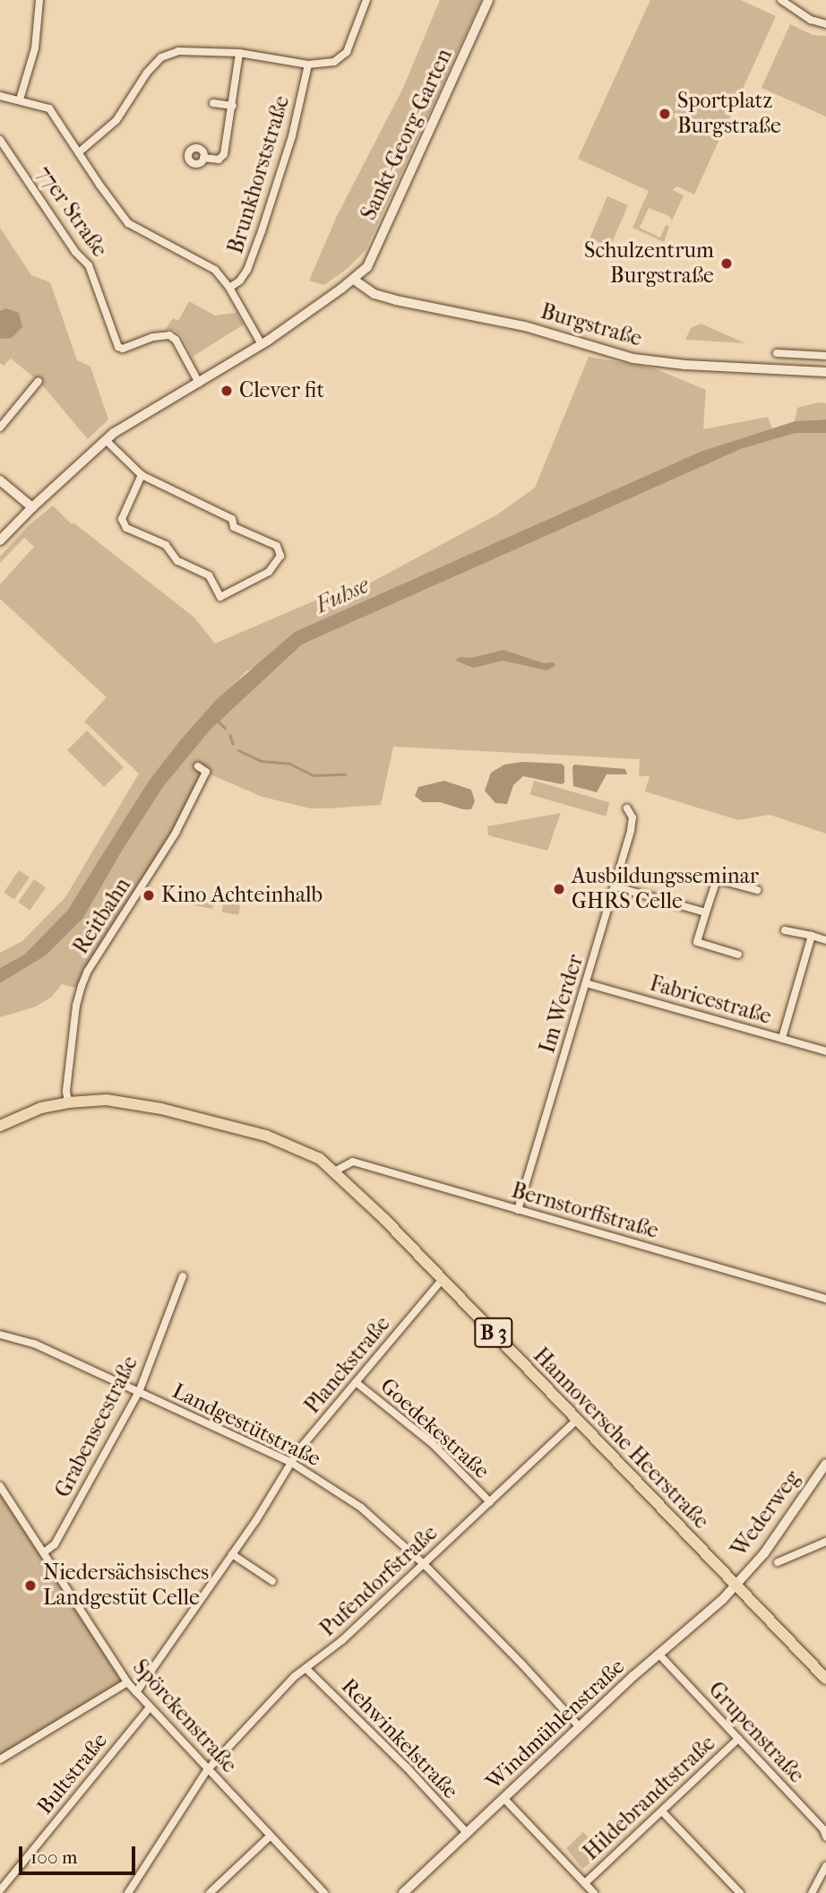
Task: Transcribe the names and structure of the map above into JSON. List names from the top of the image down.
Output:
{
  "streets": {
    "main road": ["B 3", "Hannoversche Heerstraße"],
    "street": [
      "Sankt-Georg-Garten",
      "Brunkhorststraße",
      "77er Straße",
      "Burgstraße",
      "Reitbahn",
      "Fabricestraße",
      "Im Werder",
      "Bernstorffstraße",
      "Planckstraße",
      "Landgestütstraße",
      "Grabenseestraße",
      "Goedekestraße",
      "Wederweg",
      "Pufendorfstraße",
      "Spörckenstraße",
      "Windmühlenstraße",
      "Grupenstraße",
      "Rehwinkelstraße",
      "Bultstraße",
      "Hildebrandtstraße"
    ]
  },
  "crossings": [
    ["Sankt-Georg-Garten", "Burgstraße"],
    ["Reitbahn", "B 3"],
    ["Fabricestraße", "Im Werder"],
    ["Im Werder", "Bernstorffstraße"],
    ["Bernstorffstraße", "B 3"],
    ["Bernstorffstraße", "Hannoversche Heerstraße"],
    ["B 3", "Hannoversche Heerstraße"],
    ["Planckstraße", "Landgestütstraße"],
    ["Planckstraße", "Goedekestraße"],
    ["Planckstraße", "Hannoversche Heerstraße"],
    ["Planckstraße", "Spörckenstraße"],
    ["Landgestütstraße", "Grabenseestraße"],
    ["Landgestütstraße", "Pufendorfstraße"],
    ["Landgestütstraße", "Windmühlenstraße"],
    ["Grabenseestraße", "Spörckenstraße"],
    ["Goedekestraße", "Pufendorfstraße"],
    ["Hannoversche Heerstraße", "Wederweg"],
    ["Hannoversche Heerstraße", "Pufendorfstraße"],
    ["Hannoversche Heerstraße", "Windmühlenstraße"],
    ["Wederweg", "Windmühlenstraße"],
    ["Pufendorfstraße", "Spörckenstraße"],
    ["Pufendorfstraße", "Rehwinkelstraße"],
    ["Spörckenstraße", "Bultstraße"],
    ["Windmühlenstraße", "Grupenstraße"],
    ["Windmühlenstraße", "Rehwinkelstraße"],
    ["Grupenstraße", "Hildebrandtstraße"]
  ],
  "water": ["Fuhse"],
  "places": [
    "Sportplatz Burgstraße",
    "Schulzentrum Burgstraße",
    "Clever fit",
    "Ausbildungsseminar GHRS Celle",
    "Kino Achteinhalb",
    "Niedersächsisches Landgestüt Celle"
  ],
  "scale_bar": "100 m"
}
